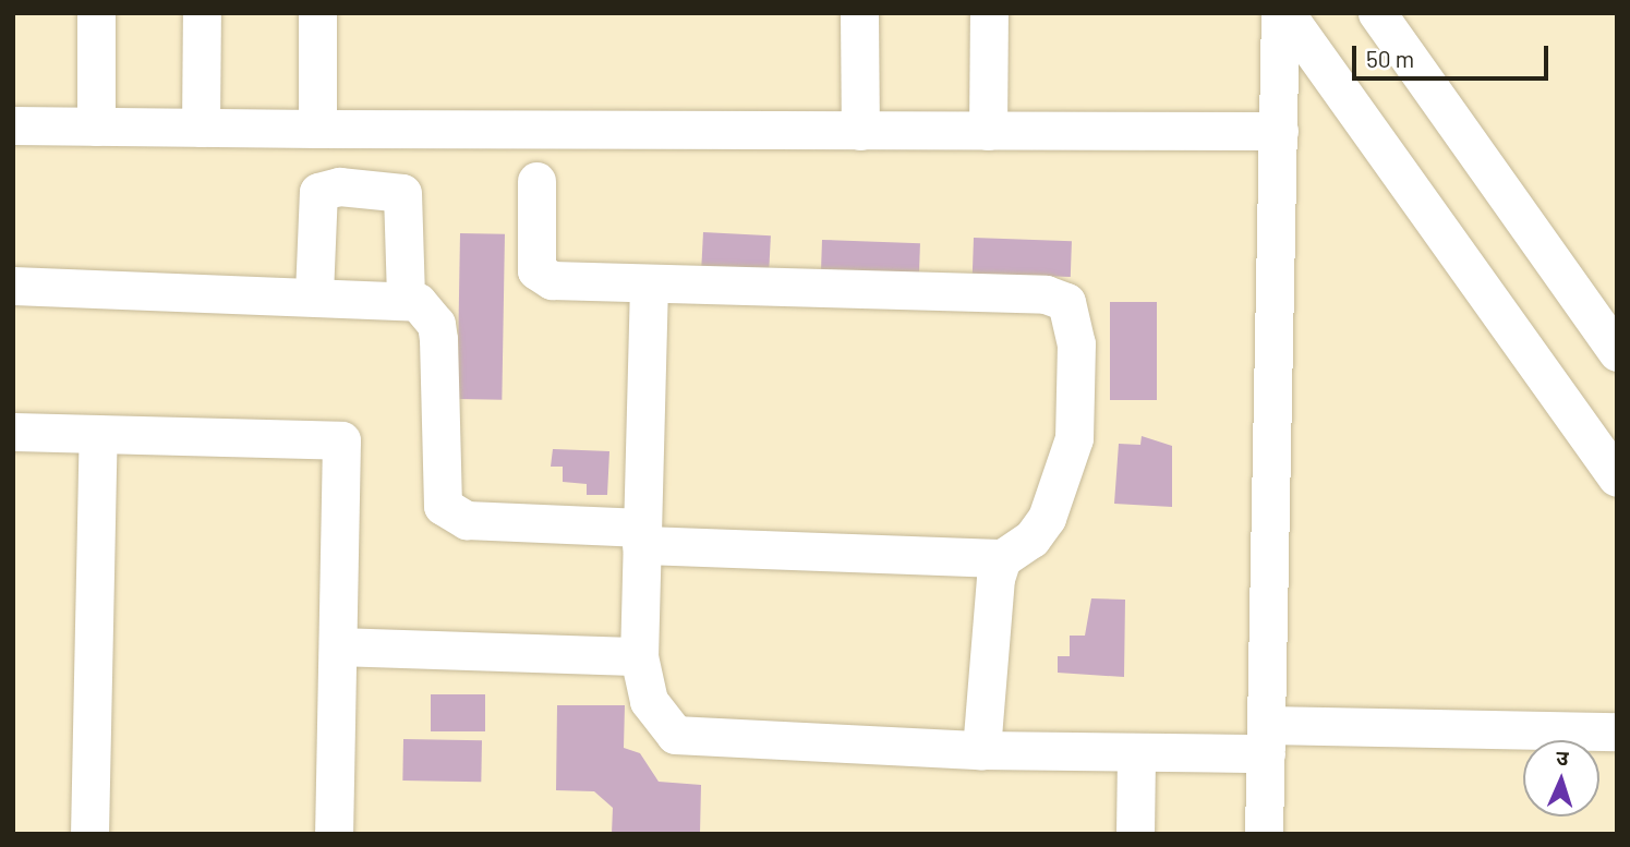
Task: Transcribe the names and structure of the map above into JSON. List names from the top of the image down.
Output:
{
  "scale_bar": "50 m",
  "north": "top"
}
